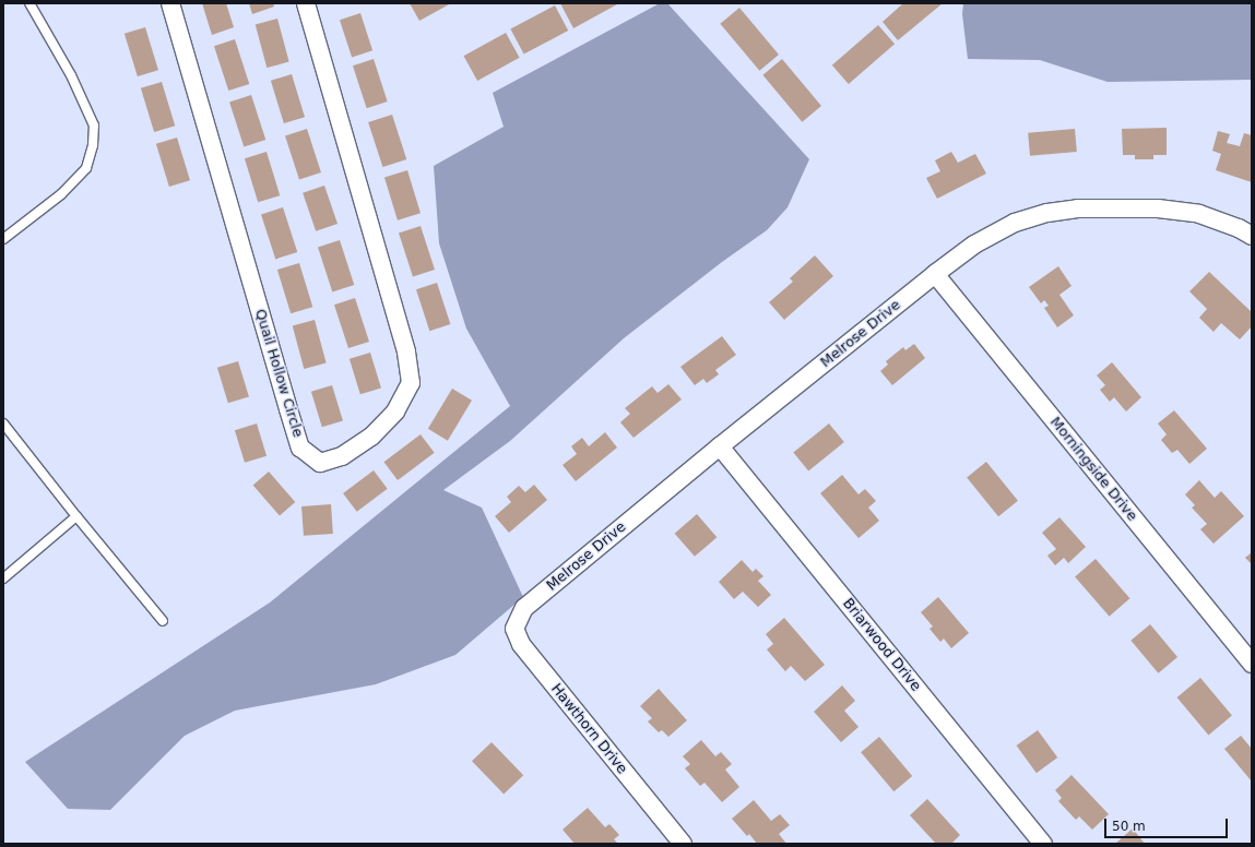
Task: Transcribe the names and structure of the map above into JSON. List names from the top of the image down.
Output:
{
  "streets": {
    "street": [
      "Melrose Drive",
      "Quail Hollow Circle",
      "Morningside Drive",
      "Briarwood Drive",
      "Hawthorn Drive"
    ]
  },
  "crossings": [
    ["Melrose Drive", "Morningside Drive"],
    ["Melrose Drive", "Briarwood Drive"],
    ["Melrose Drive", "Hawthorn Drive"]
  ],
  "scale_bar": "50 m"
}
